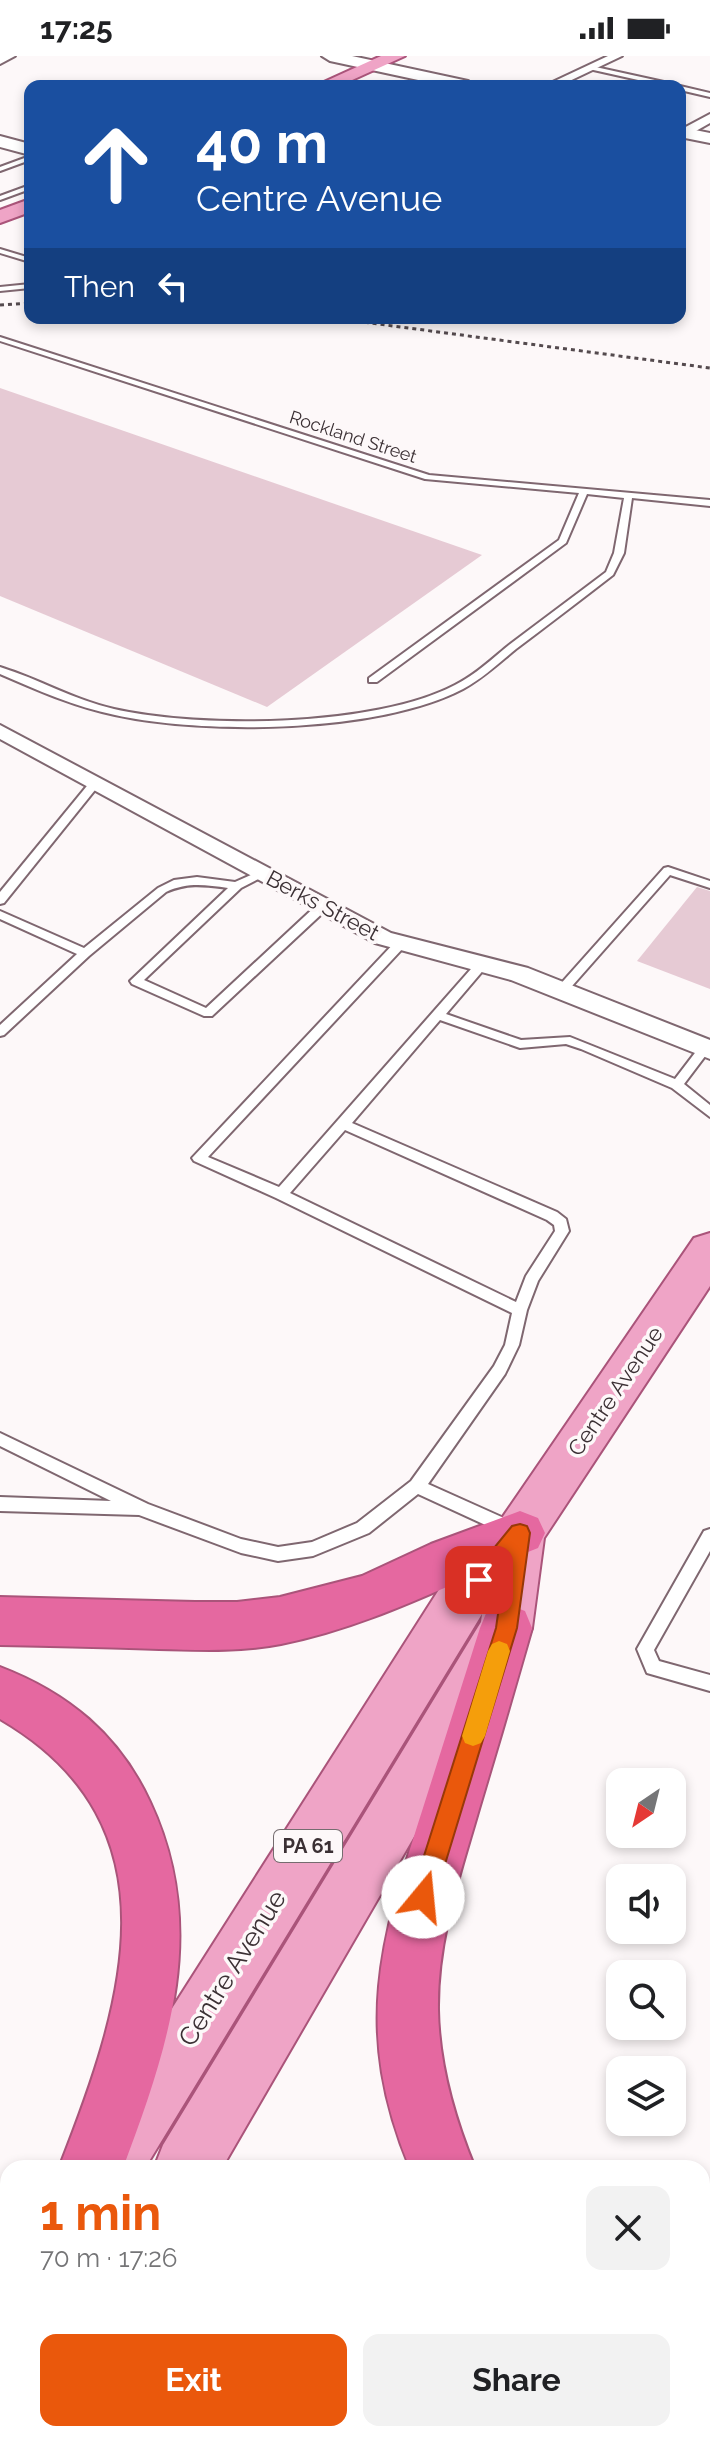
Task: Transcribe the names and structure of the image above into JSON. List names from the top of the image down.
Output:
{
  "streets": {
    "main road": ["Centre Avenue", "PA 61"],
    "street": ["Berks Street"],
    "lane": ["Rockland Street"]
  },
  "north": "bottom left",
  "page": {
    "status": "17:25",
    "turn": ["40 m", "Centre Avenue"],
    "then": "Then",
    "heading": ["1 min", "70 m · 17:26"],
    "buttons": ["Exit", "Share"]
  }
}
